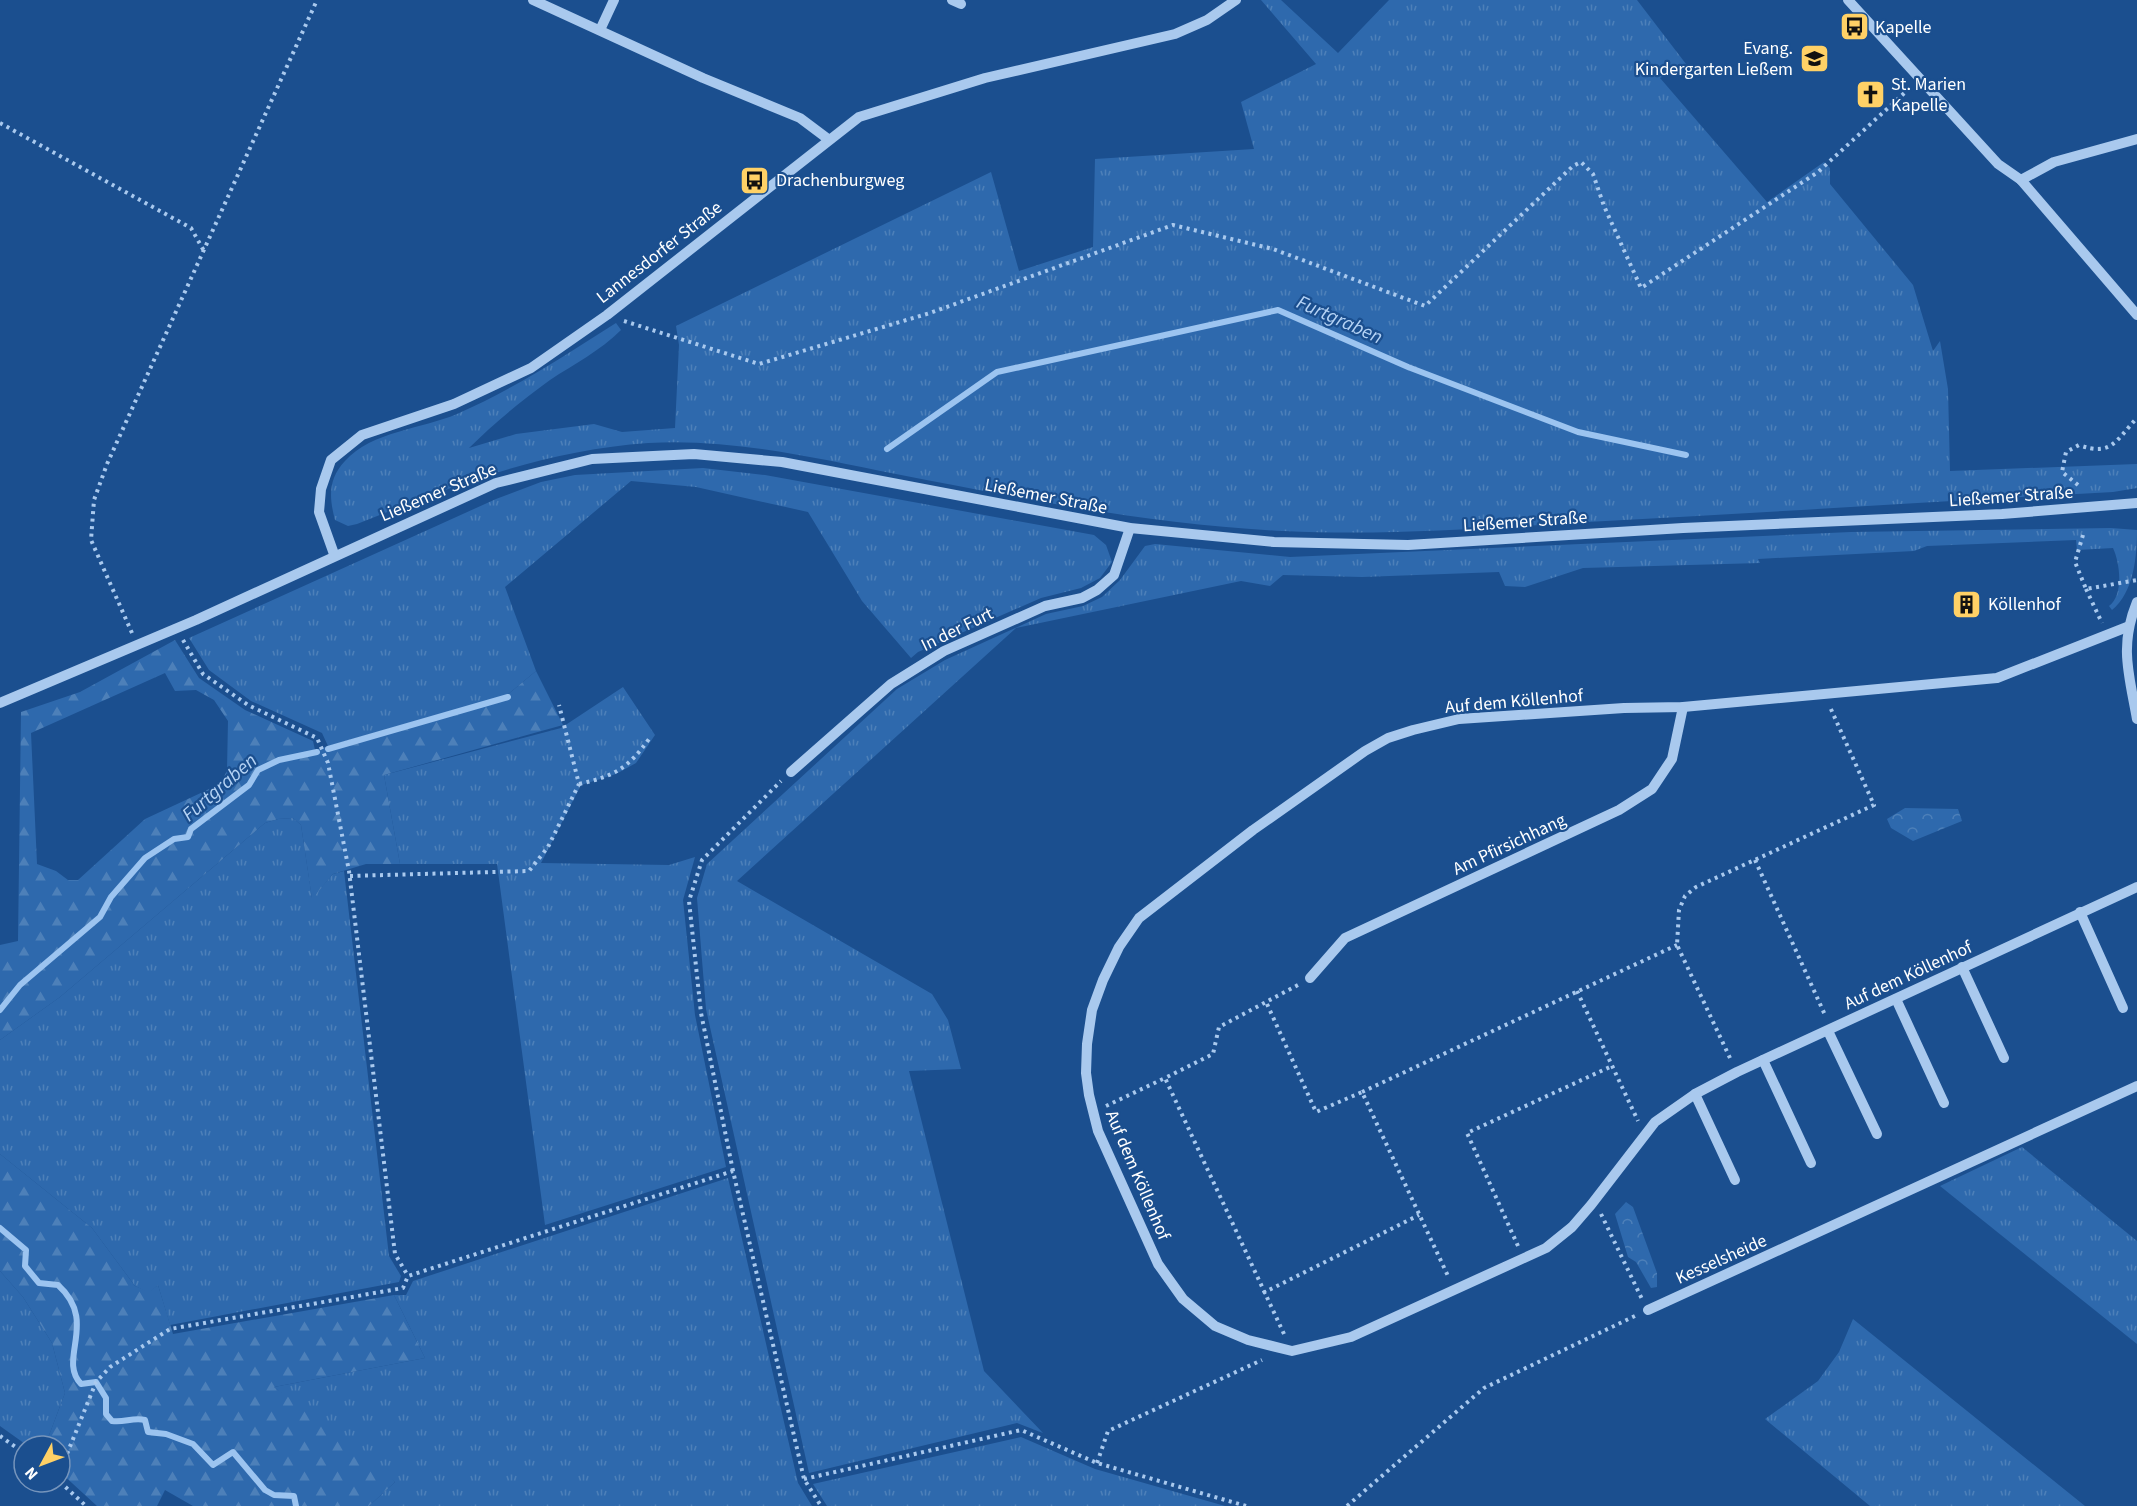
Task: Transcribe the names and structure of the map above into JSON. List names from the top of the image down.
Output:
{
  "streets": {
    "street": [
      "Lannesdorfer Straße",
      "Ließemer Straße",
      "In der Furt",
      "Auf dem Köllenhof",
      "Am Pfirsichhang",
      "Kesselsheide"
    ]
  },
  "crossings": [
    ["Lannesdorfer Straße", "Ließemer Straße"],
    ["Ließemer Straße", "In der Furt"],
    ["Auf dem Köllenhof", "Am Pfirsichhang"]
  ],
  "water": ["Furtgraben"],
  "places": {
    "bus stop": ["Kapelle", "Drachenburgweg"],
    "school or university": ["Evang. Kindergarten Ließem"],
    "church": ["St. Marien Kapelle"],
    "building": ["Köllenhof"]
  },
  "north": "bottom left"
}
